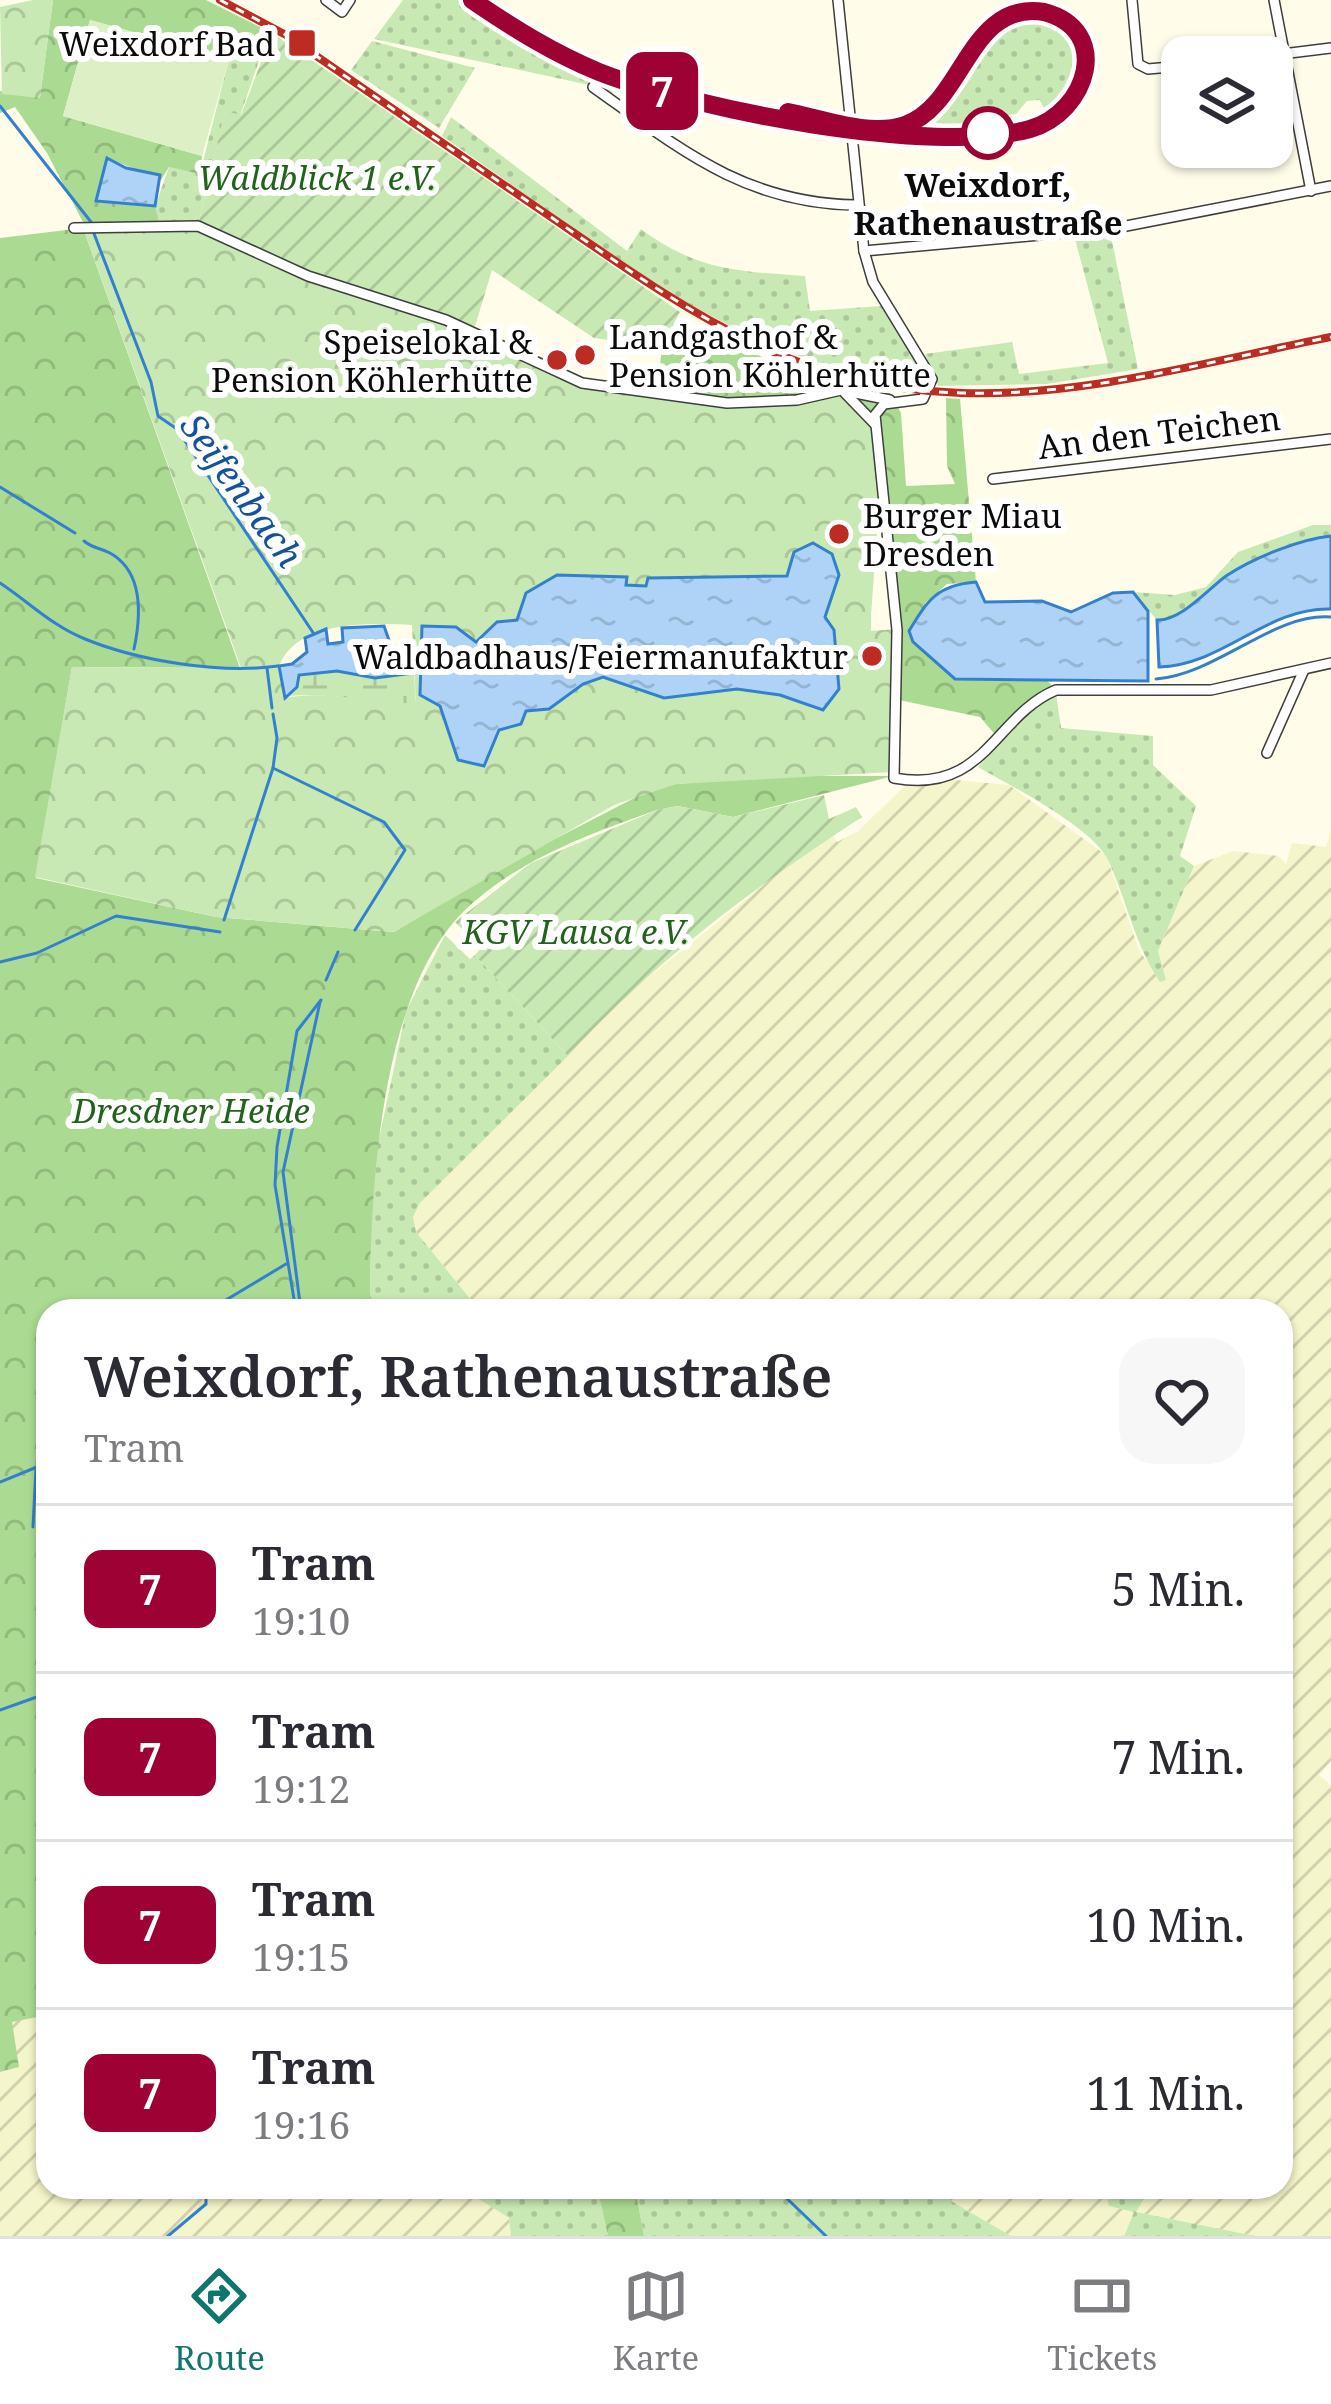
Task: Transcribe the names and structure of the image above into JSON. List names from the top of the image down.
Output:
{
  "streets": {
    "street": ["An den Teichen"]
  },
  "water": ["Seifenbach"],
  "parks": ["Waldblick 1 e.V.", "KGV Lausa e.V.", "Dresdner Heide"],
  "places": {
    "transit": ["Weixdorf Bad"],
    "other": [
      "Weixdorf, Rathenaustraße",
      "Landgasthof & Pension Köhlerhütte",
      "Speiselokal & Pension Köhlerhütte",
      "Burger Miau Dresden",
      "Waldbadhaus/Feiermanufaktur"
    ]
  },
  "lines": ["tram line 7"],
  "page": {
    "on_map": "7",
    "heading": ["Weixdorf, Rathenaustraße", "Tram"],
    "list": [
      {
        "mark": "7",
        "name": "Tram",
        "note": "19:10",
        "value": "5 Min."
      },
      {
        "mark": "7",
        "name": "Tram",
        "note": "19:12",
        "value": "7 Min."
      },
      {
        "mark": "7",
        "name": "Tram",
        "note": "19:15",
        "value": "10 Min."
      },
      {
        "mark": "7",
        "name": "Tram",
        "note": "19:16",
        "value": "11 Min."
      }
    ],
    "tabs": ["Route", "Karte", "Tickets"]
  }
}
